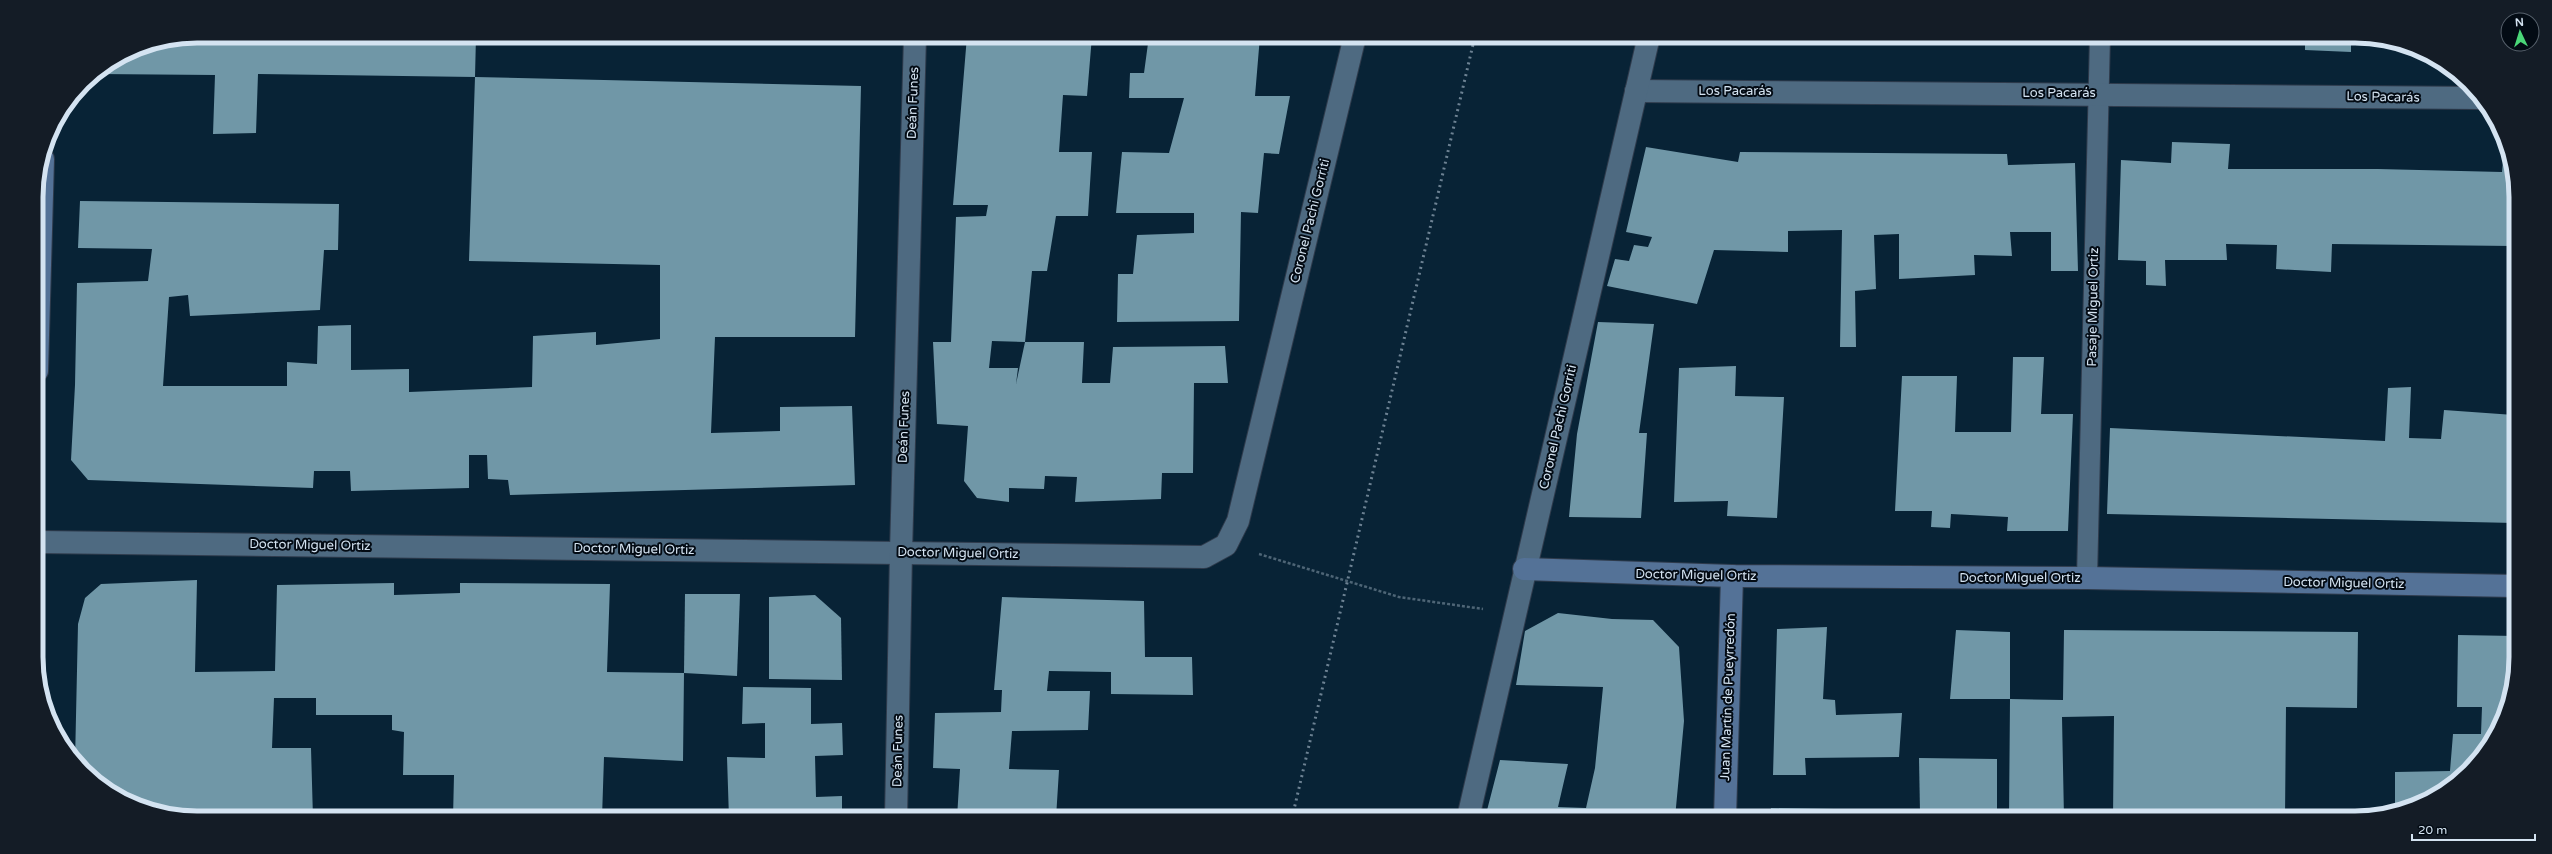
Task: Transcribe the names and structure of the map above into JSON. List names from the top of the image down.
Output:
{
  "streets": {
    "street": [
      "Los Pacarás",
      "Deán Funes",
      "Coronel Pachi Gorriti",
      "Doctor Miguel Ortiz",
      "Juan Martín de Pueyrredón"
    ],
    "lane": ["Pasaje Miguel Ortiz"]
  },
  "crossings": [
    ["Los Pacarás", "Coronel Pachi Gorriti"],
    ["Los Pacarás", "Pasaje Miguel Ortiz"],
    ["Deán Funes", "Doctor Miguel Ortiz"],
    ["Coronel Pachi Gorriti", "Doctor Miguel Ortiz"],
    ["Pasaje Miguel Ortiz", "Doctor Miguel Ortiz"],
    ["Doctor Miguel Ortiz", "Juan Martín de Pueyrredón"]
  ],
  "scale_bar": "20 m",
  "north": "top"
}
